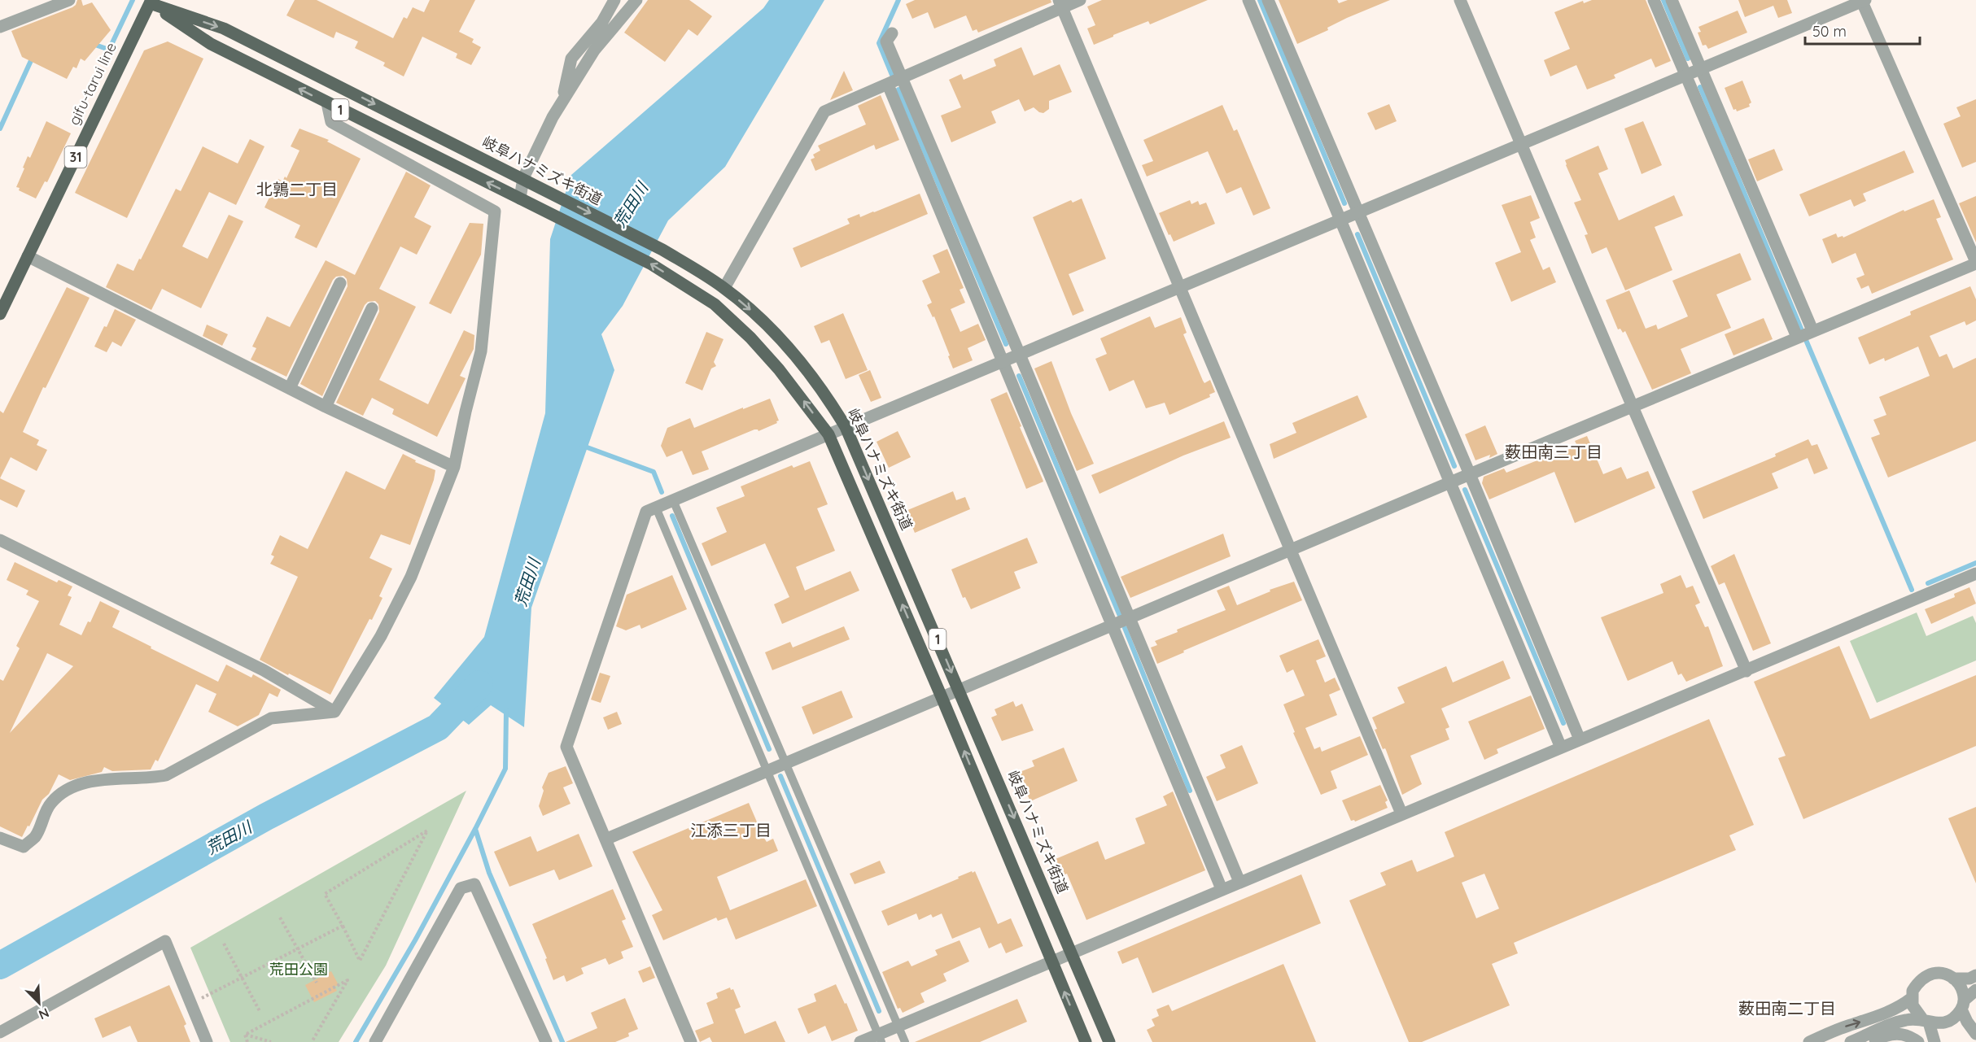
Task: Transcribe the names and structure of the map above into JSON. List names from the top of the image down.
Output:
{
  "streets": {
    "main road": [
      "gifu-tarui line",
      "1",
      "31",
      "岐阜ハナミズキ街道"
    ]
  },
  "crossings": [
    ["gifu-tarui line", "1"],
    ["gifu-tarui line", "岐阜ハナミズキ街道"],
    ["1", "岐阜ハナミズキ街道"]
  ],
  "districts": [
    "北鶉二丁目",
    "薮田南三丁目",
    "江添三丁目",
    "薮田南二丁目"
  ],
  "water": ["荒田川"],
  "parks": ["荒田公園"],
  "scale_bar": "50 m",
  "north": "bottom right"
}
